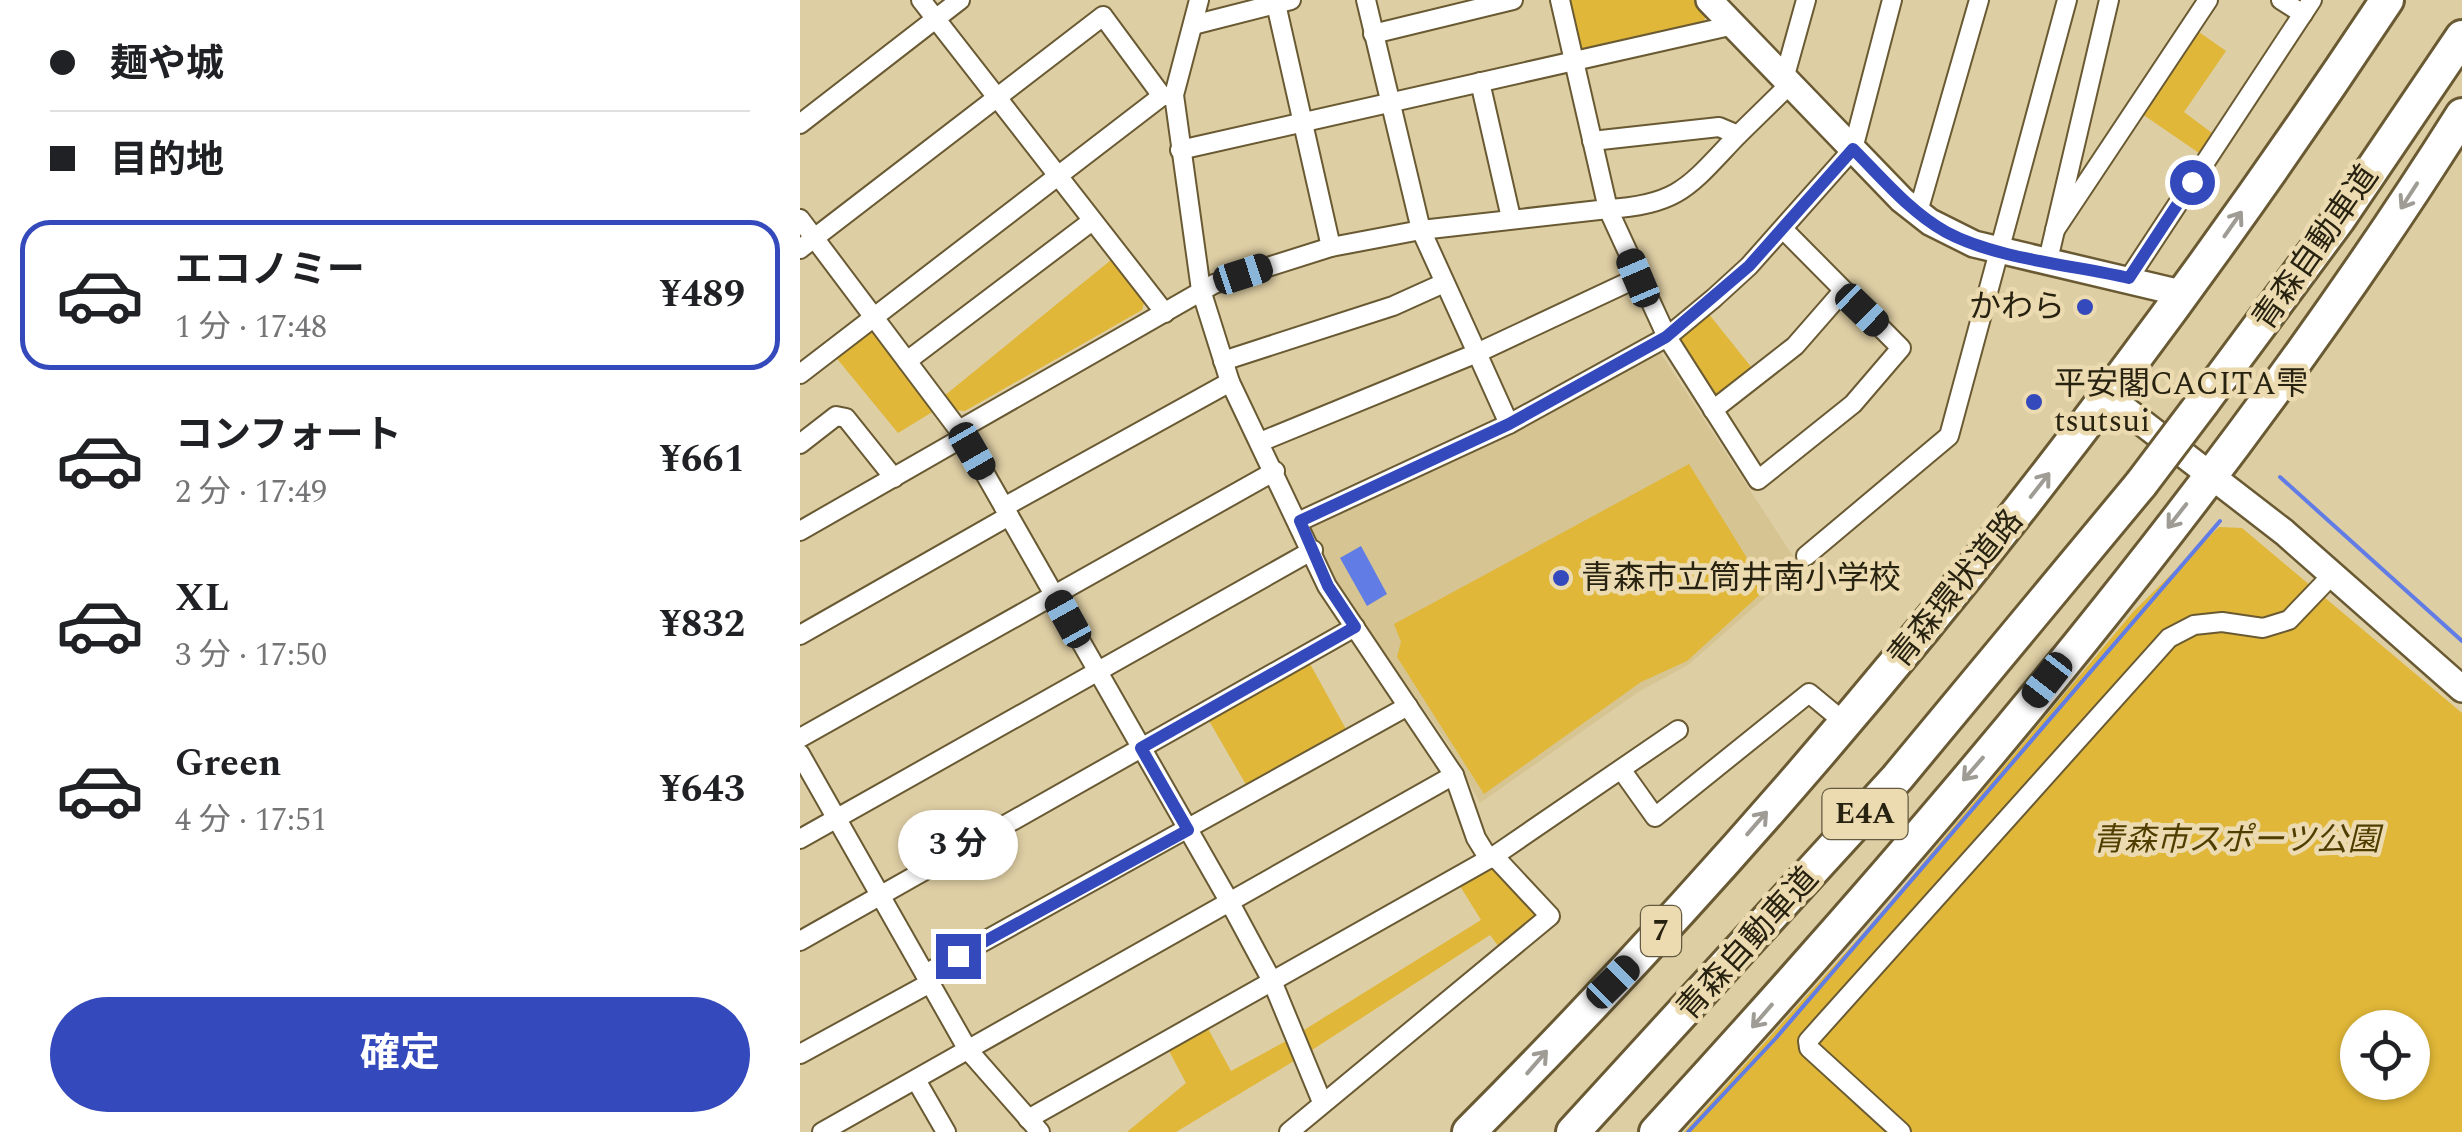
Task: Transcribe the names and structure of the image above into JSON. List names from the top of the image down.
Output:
{
  "streets": {
    "highway": [
      "青森自動車道",
      "青森環状道路",
      "E4A",
      "7"
    ]
  },
  "parks": ["青森市スポーツ公園"],
  "places": ["かわら", "平安閣CACITA雫 tsutsui", "青森市立筒井南小学校"],
  "page": {
    "banner": ["麺や城", "目的地"],
    "list": [
      {
        "name": "エコノミー",
        "note": "1 分 · 17:48",
        "value": "¥489"
      },
      {
        "name": "コンフォート",
        "note": "2 分 · 17:49",
        "value": "¥661"
      },
      {
        "name": "XL",
        "note": "3 分 · 17:50",
        "value": "¥832"
      },
      {
        "name": "Green",
        "note": "4 分 · 17:51",
        "value": "¥643"
      }
    ],
    "bubble": "3 分",
    "buttons": "確定"
  }
}
